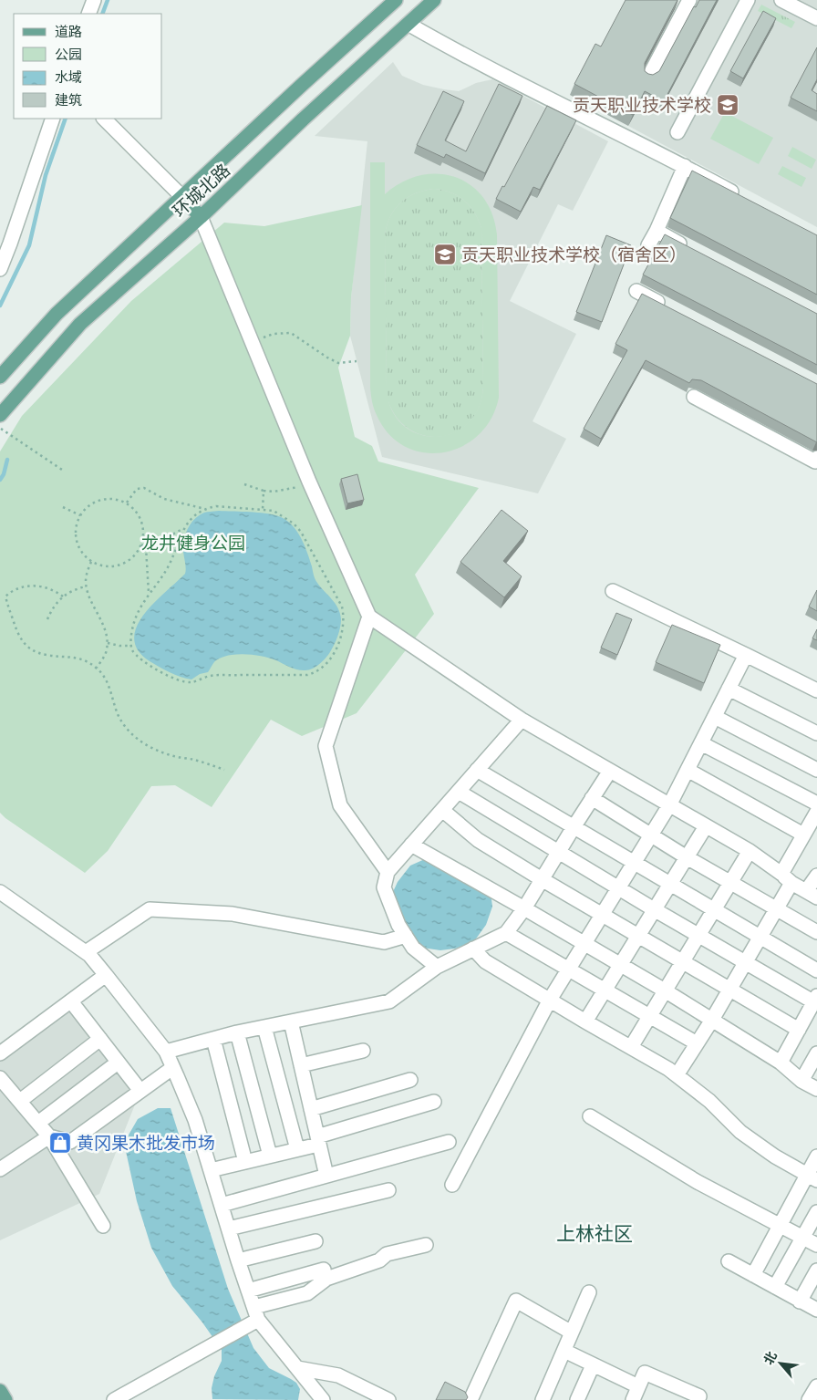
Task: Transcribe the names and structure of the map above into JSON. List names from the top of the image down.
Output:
{
  "streets": {
    "main road": ["环城北路"]
  },
  "districts": ["上林社区"],
  "parks": ["龙井健身公园"],
  "places": {
    "school or university": ["贡天职业技术学校", "贡天职业技术学校（宿舍区）"],
    "shop": ["黄冈果木批发市场"]
  },
  "legend": [
    "道路",
    "公园",
    "水域",
    "建筑"
  ],
  "north": "top left"
}
